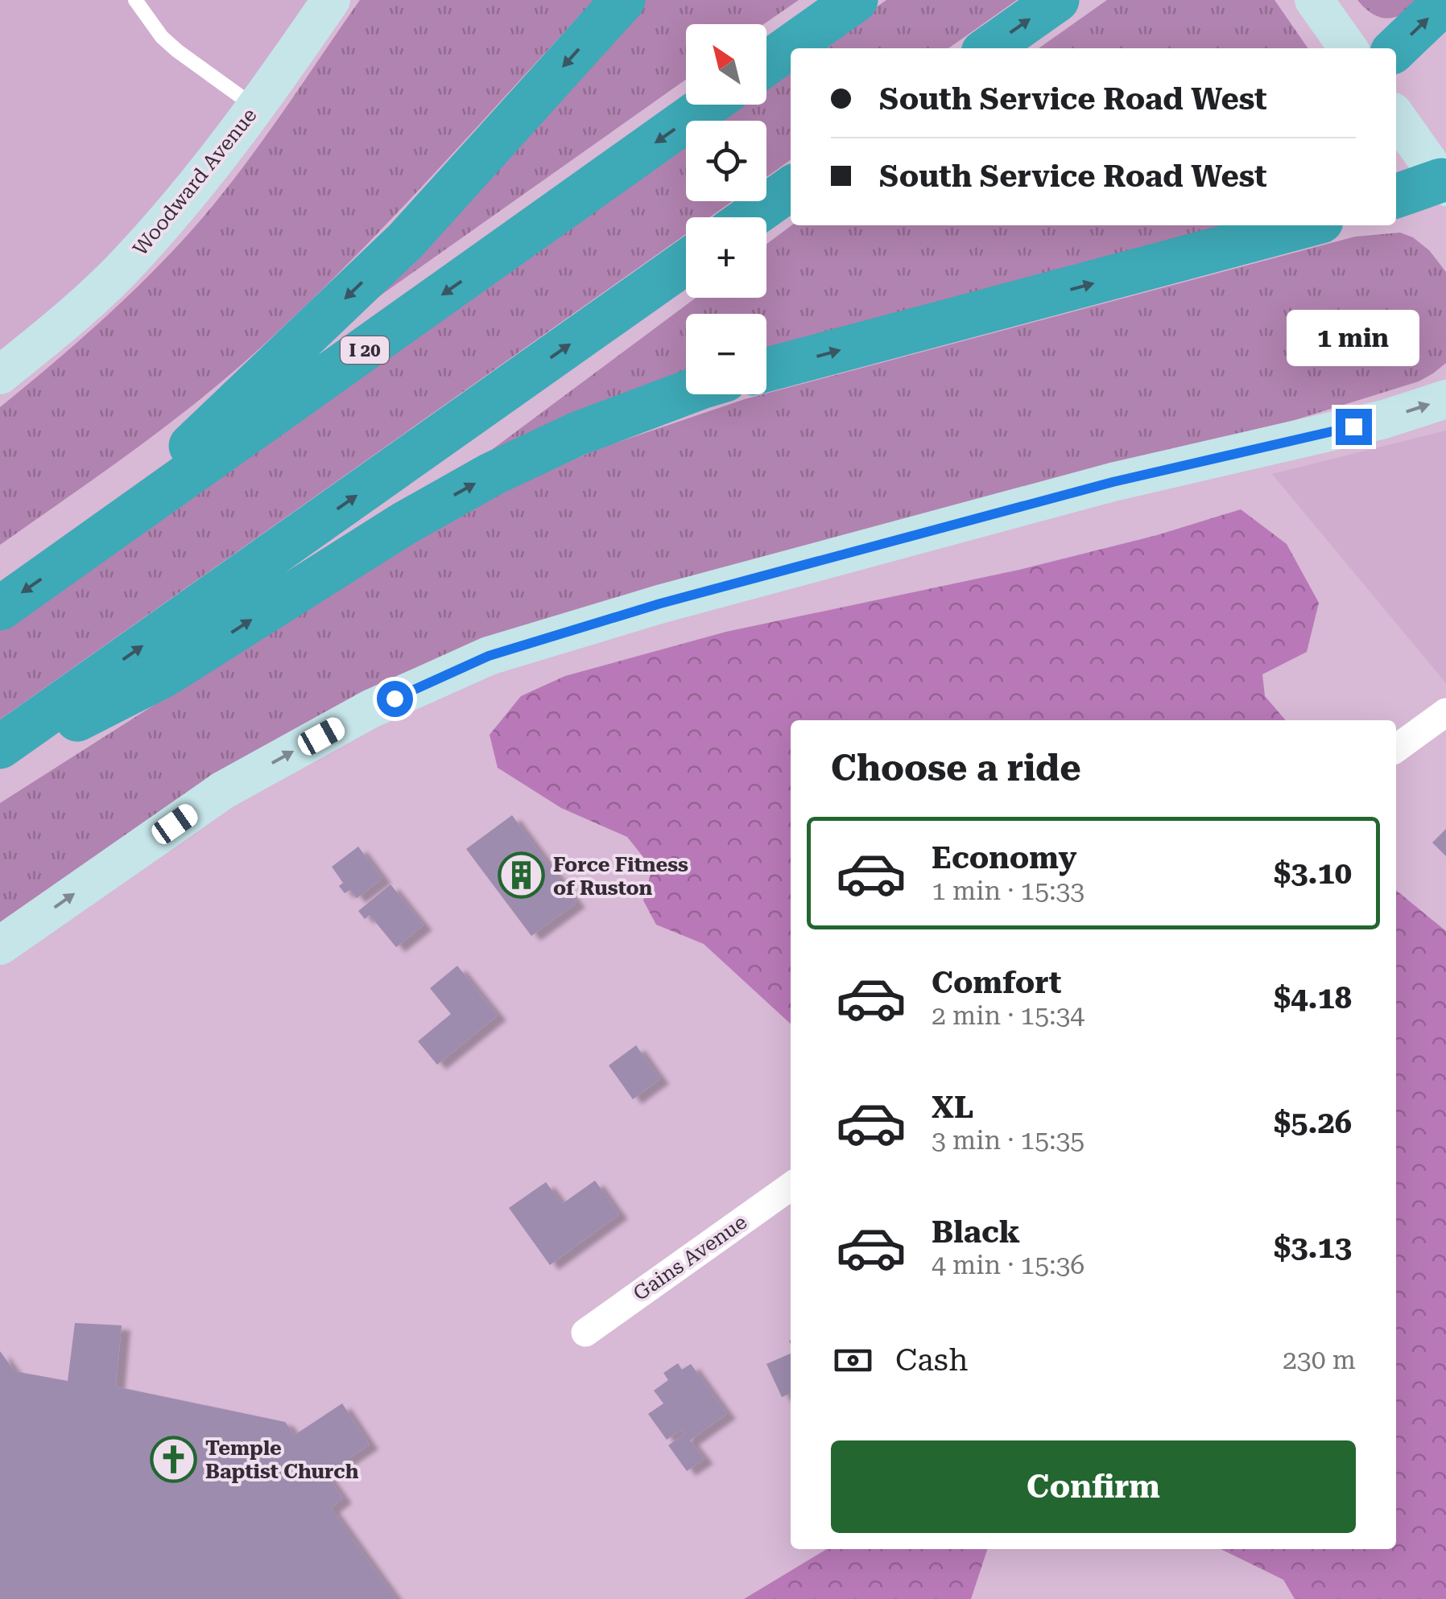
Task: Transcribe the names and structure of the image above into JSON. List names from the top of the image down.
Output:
{
  "streets": {
    "highway": ["I 20"],
    "main road": ["Woodward Avenue"],
    "street": ["Gains Avenue"]
  },
  "places": {
    "building": ["Force Fitness of Ruston"],
    "church": ["Temple Baptist Church"]
  },
  "north": "top left",
  "page": {
    "map_buttons": ["+", "−"],
    "banner": ["South Service Road West", "South Service Road West"],
    "bubble": "1 min",
    "heading": "Choose a ride",
    "list": [
      {
        "name": "Economy",
        "note": "1 min · 15:33",
        "value": "$3.10"
      },
      {
        "name": "Comfort",
        "note": "2 min · 15:34",
        "value": "$4.18"
      },
      {
        "name": "XL",
        "note": "3 min · 15:35",
        "value": "$5.26"
      },
      {
        "name": "Black",
        "note": "4 min · 15:36",
        "value": "$3.13"
      }
    ],
    "pay": ["Cash", "230 m"],
    "buttons": "Confirm"
  }
}
